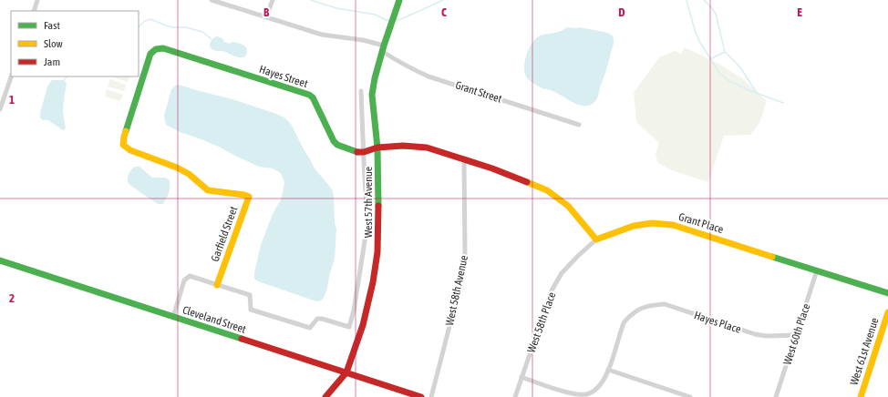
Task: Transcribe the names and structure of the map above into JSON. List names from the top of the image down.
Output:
{
  "streets": {
    "street": [
      "Hayes Street",
      "Grant Street",
      "West 57th Avenue",
      "Grant Place",
      "Garfield Street",
      "West 58th Avenue",
      "Cleveland Street",
      "West 58th Place",
      "Hayes Place",
      "West 60th Place",
      "West 61st Avenue"
    ]
  },
  "crossings": [
    ["Hayes Street", "Garfield Street"],
    ["Grant Street", "West 57th Avenue"],
    ["West 57th Avenue", "Cleveland Street"],
    ["Grant Place", "West 58th Place"],
    ["Grant Place", "West 60th Place"],
    ["Hayes Place", "West 60th Place"]
  ],
  "legend": ["Fast", "Slow", "Jam"],
  "grid": {
    "columns": [
      "B",
      "C",
      "D",
      "E"
    ],
    "rows": ["1", "2"]
  }
}
